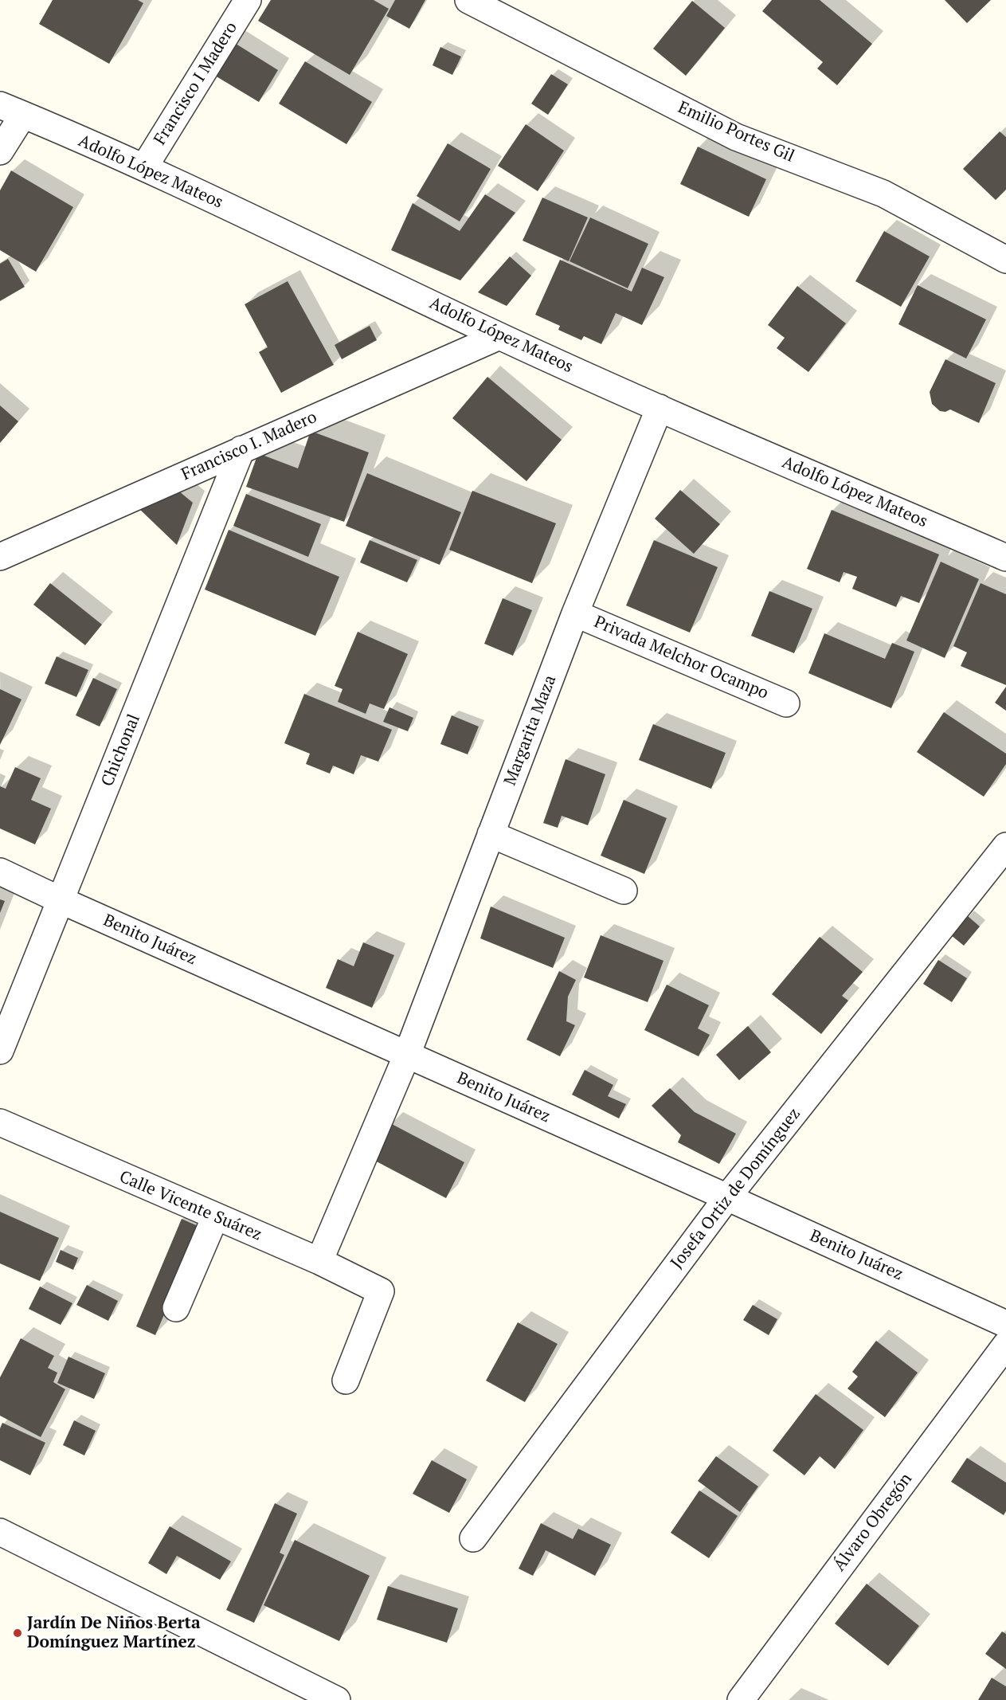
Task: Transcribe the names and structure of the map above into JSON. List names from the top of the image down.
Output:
{
  "streets": {
    "street": [
      "Francisco I Madero",
      "Emilio Portes Gil",
      "Adolfo López Mateos",
      "Francisco I. Madero",
      "Privada Melchor Ocampo",
      "Margarita Maza",
      "Chichonal",
      "Benito Juárez",
      "Josefa Ortiz de Domínguez",
      "Calle Vicente Suárez",
      "Álvaro Obregón"
    ]
  },
  "crossings": [
    ["Francisco I Madero", "Adolfo López Mateos"],
    ["Adolfo López Mateos", "Francisco I. Madero"],
    ["Adolfo López Mateos", "Margarita Maza"],
    ["Francisco I. Madero", "Chichonal"],
    ["Privada Melchor Ocampo", "Margarita Maza"],
    ["Margarita Maza", "Benito Juárez"],
    ["Margarita Maza", "Calle Vicente Suárez"],
    ["Chichonal", "Benito Juárez"],
    ["Benito Juárez", "Josefa Ortiz de Domínguez"]
  ],
  "places": ["Jardín De Niños Berta Domínguez Martínez"]
}
